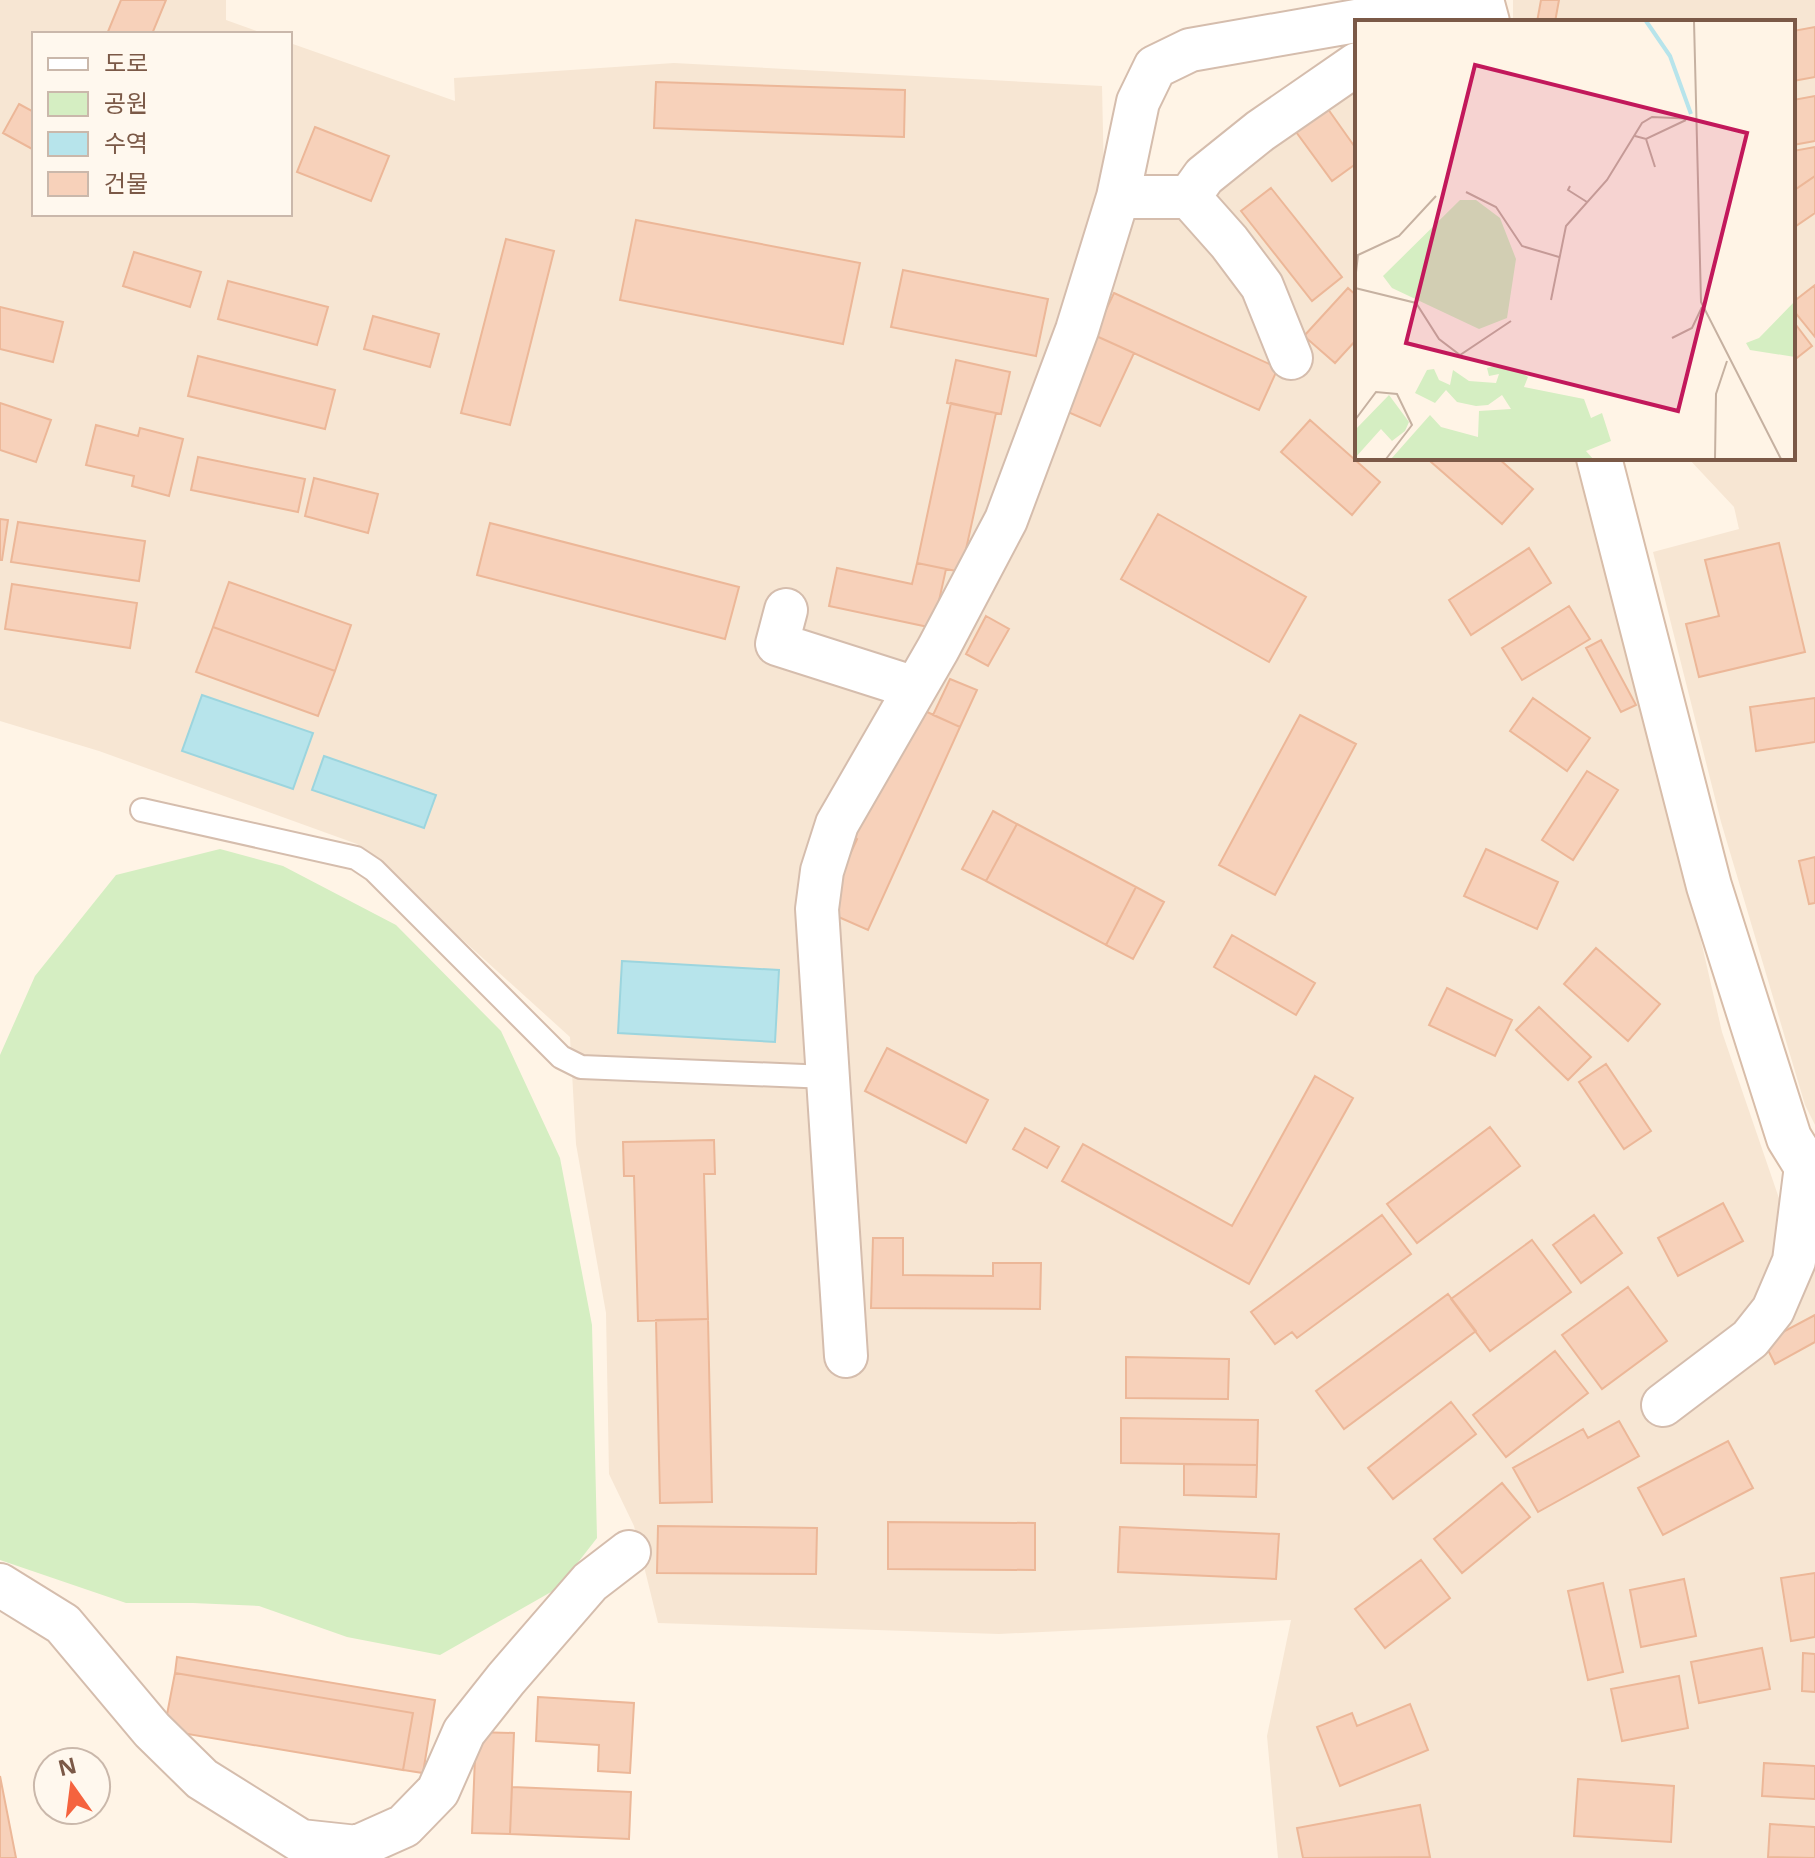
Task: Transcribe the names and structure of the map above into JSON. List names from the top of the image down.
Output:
{
  "legend": [
    "도로",
    "공원",
    "수역",
    "건물"
  ],
  "north": "top"
}
